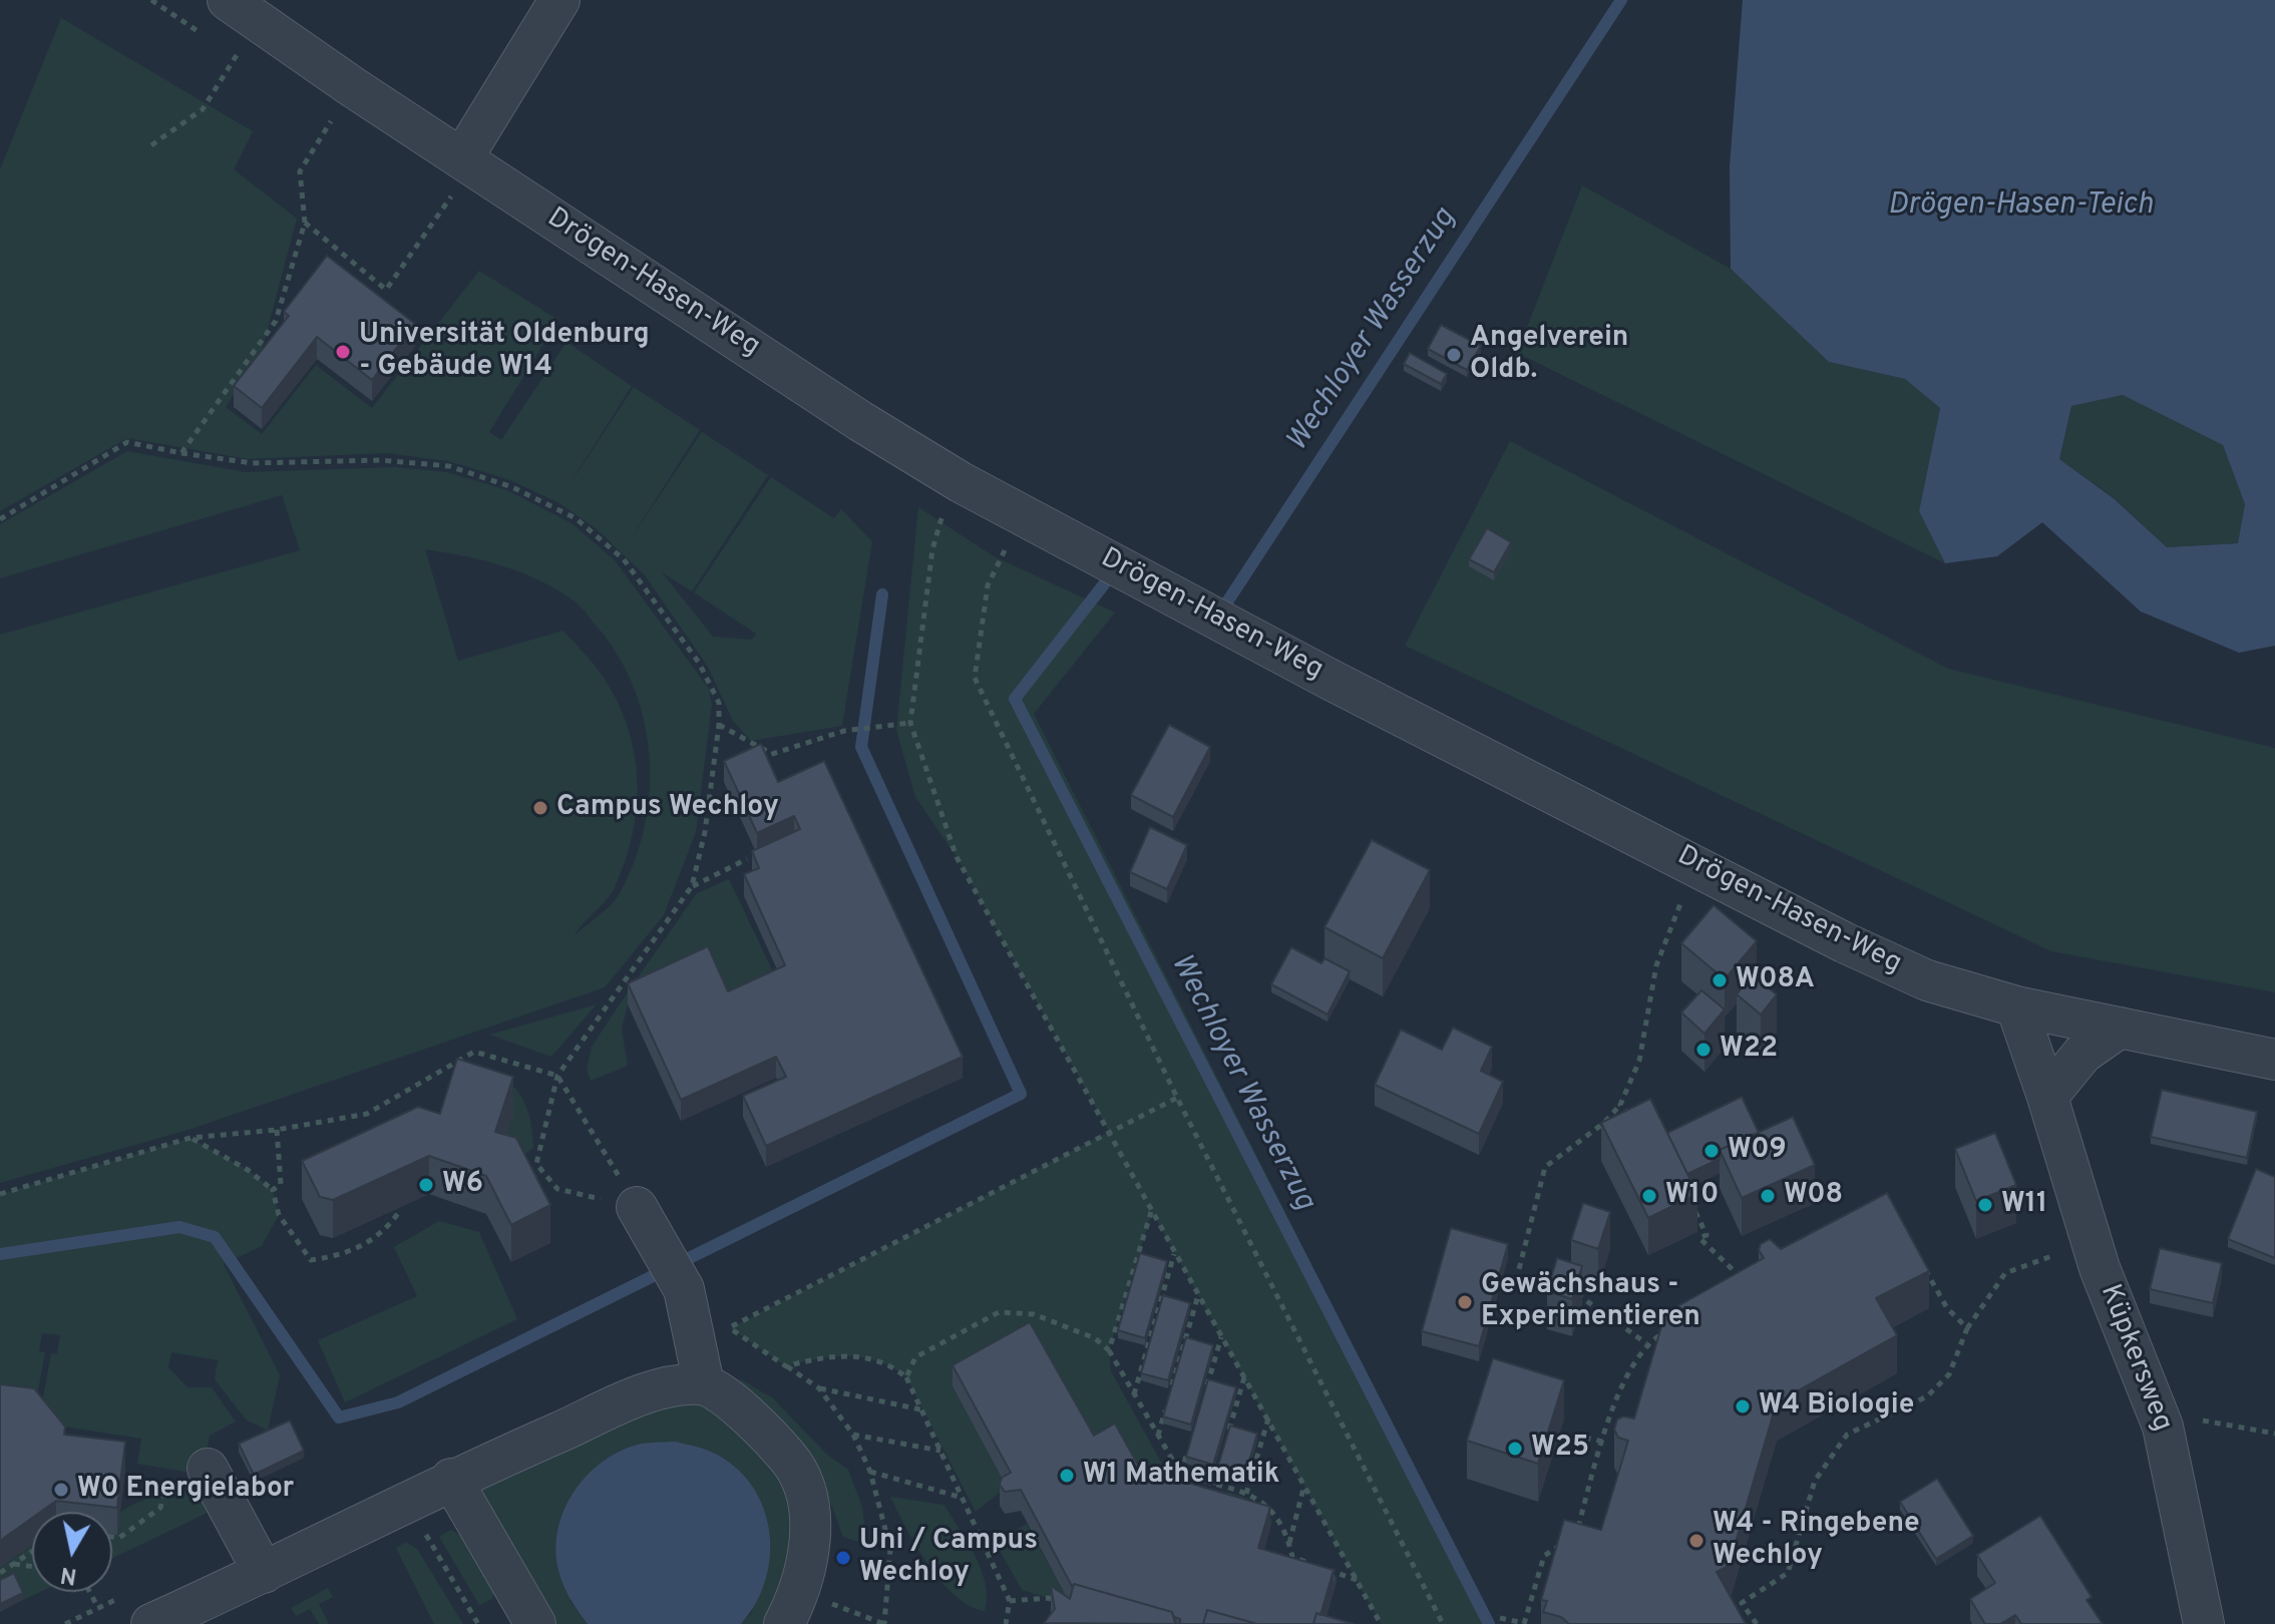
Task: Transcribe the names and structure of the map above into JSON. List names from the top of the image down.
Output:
{
  "streets": {
    "street": ["Drögen-Hasen-Weg", "Küpkersweg"]
  },
  "crossings": [
    ["Drögen-Hasen-Weg", "Küpkersweg"]
  ],
  "water": ["Drögen-Hasen-Teich", "Wechloyer Wasserzug"],
  "places": [
    "Universität Oldenburg - Gebäude W14",
    "Angelverein Oldb.",
    "Campus Wechloy",
    "W08A",
    "W22",
    "W09",
    "W6",
    "W10",
    "W08",
    "W11",
    "Gewächshaus - Experimentieren",
    "W4 Biologie",
    "W25",
    "W1 Mathematik",
    "W0 Energielabor",
    "W4 - Ringebene Wechloy",
    "Uni / Campus Wechloy"
  ],
  "north": "bottom"
}
